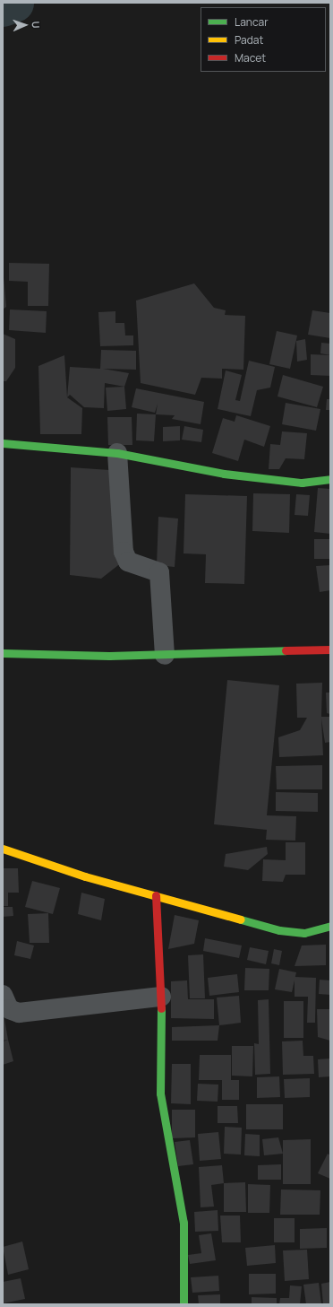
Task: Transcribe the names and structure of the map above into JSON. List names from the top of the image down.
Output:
{
  "legend": ["Lancar", "Padat", "Macet"],
  "north": "right"
}
